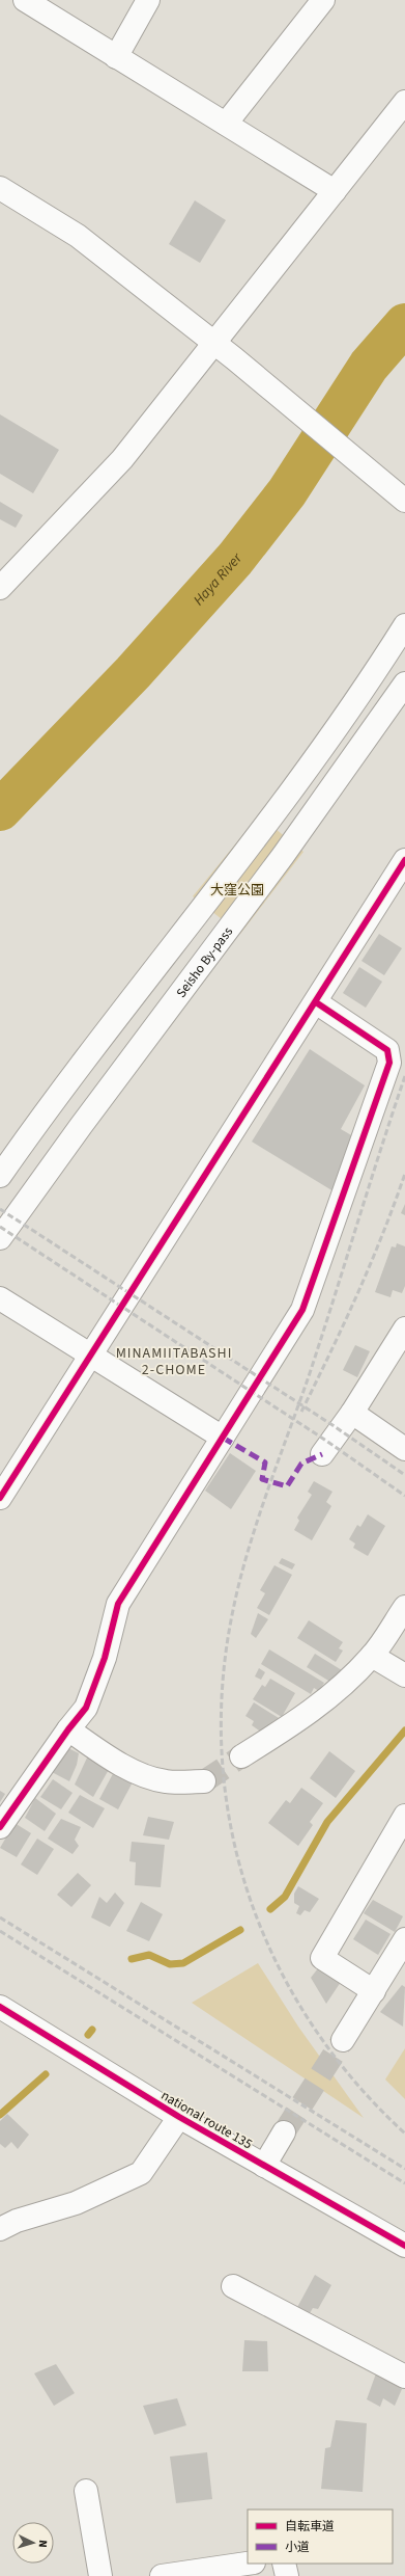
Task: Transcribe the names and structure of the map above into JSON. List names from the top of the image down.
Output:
{
  "streets": {
    "main road": ["Seisho By-pass", "national route 135"]
  },
  "districts": ["MINAMIITABASHI 2-CHOME"],
  "water": ["Haya River"],
  "parks": ["大窪公園"],
  "legend": ["自転車道", "小道"],
  "north": "right"
}
